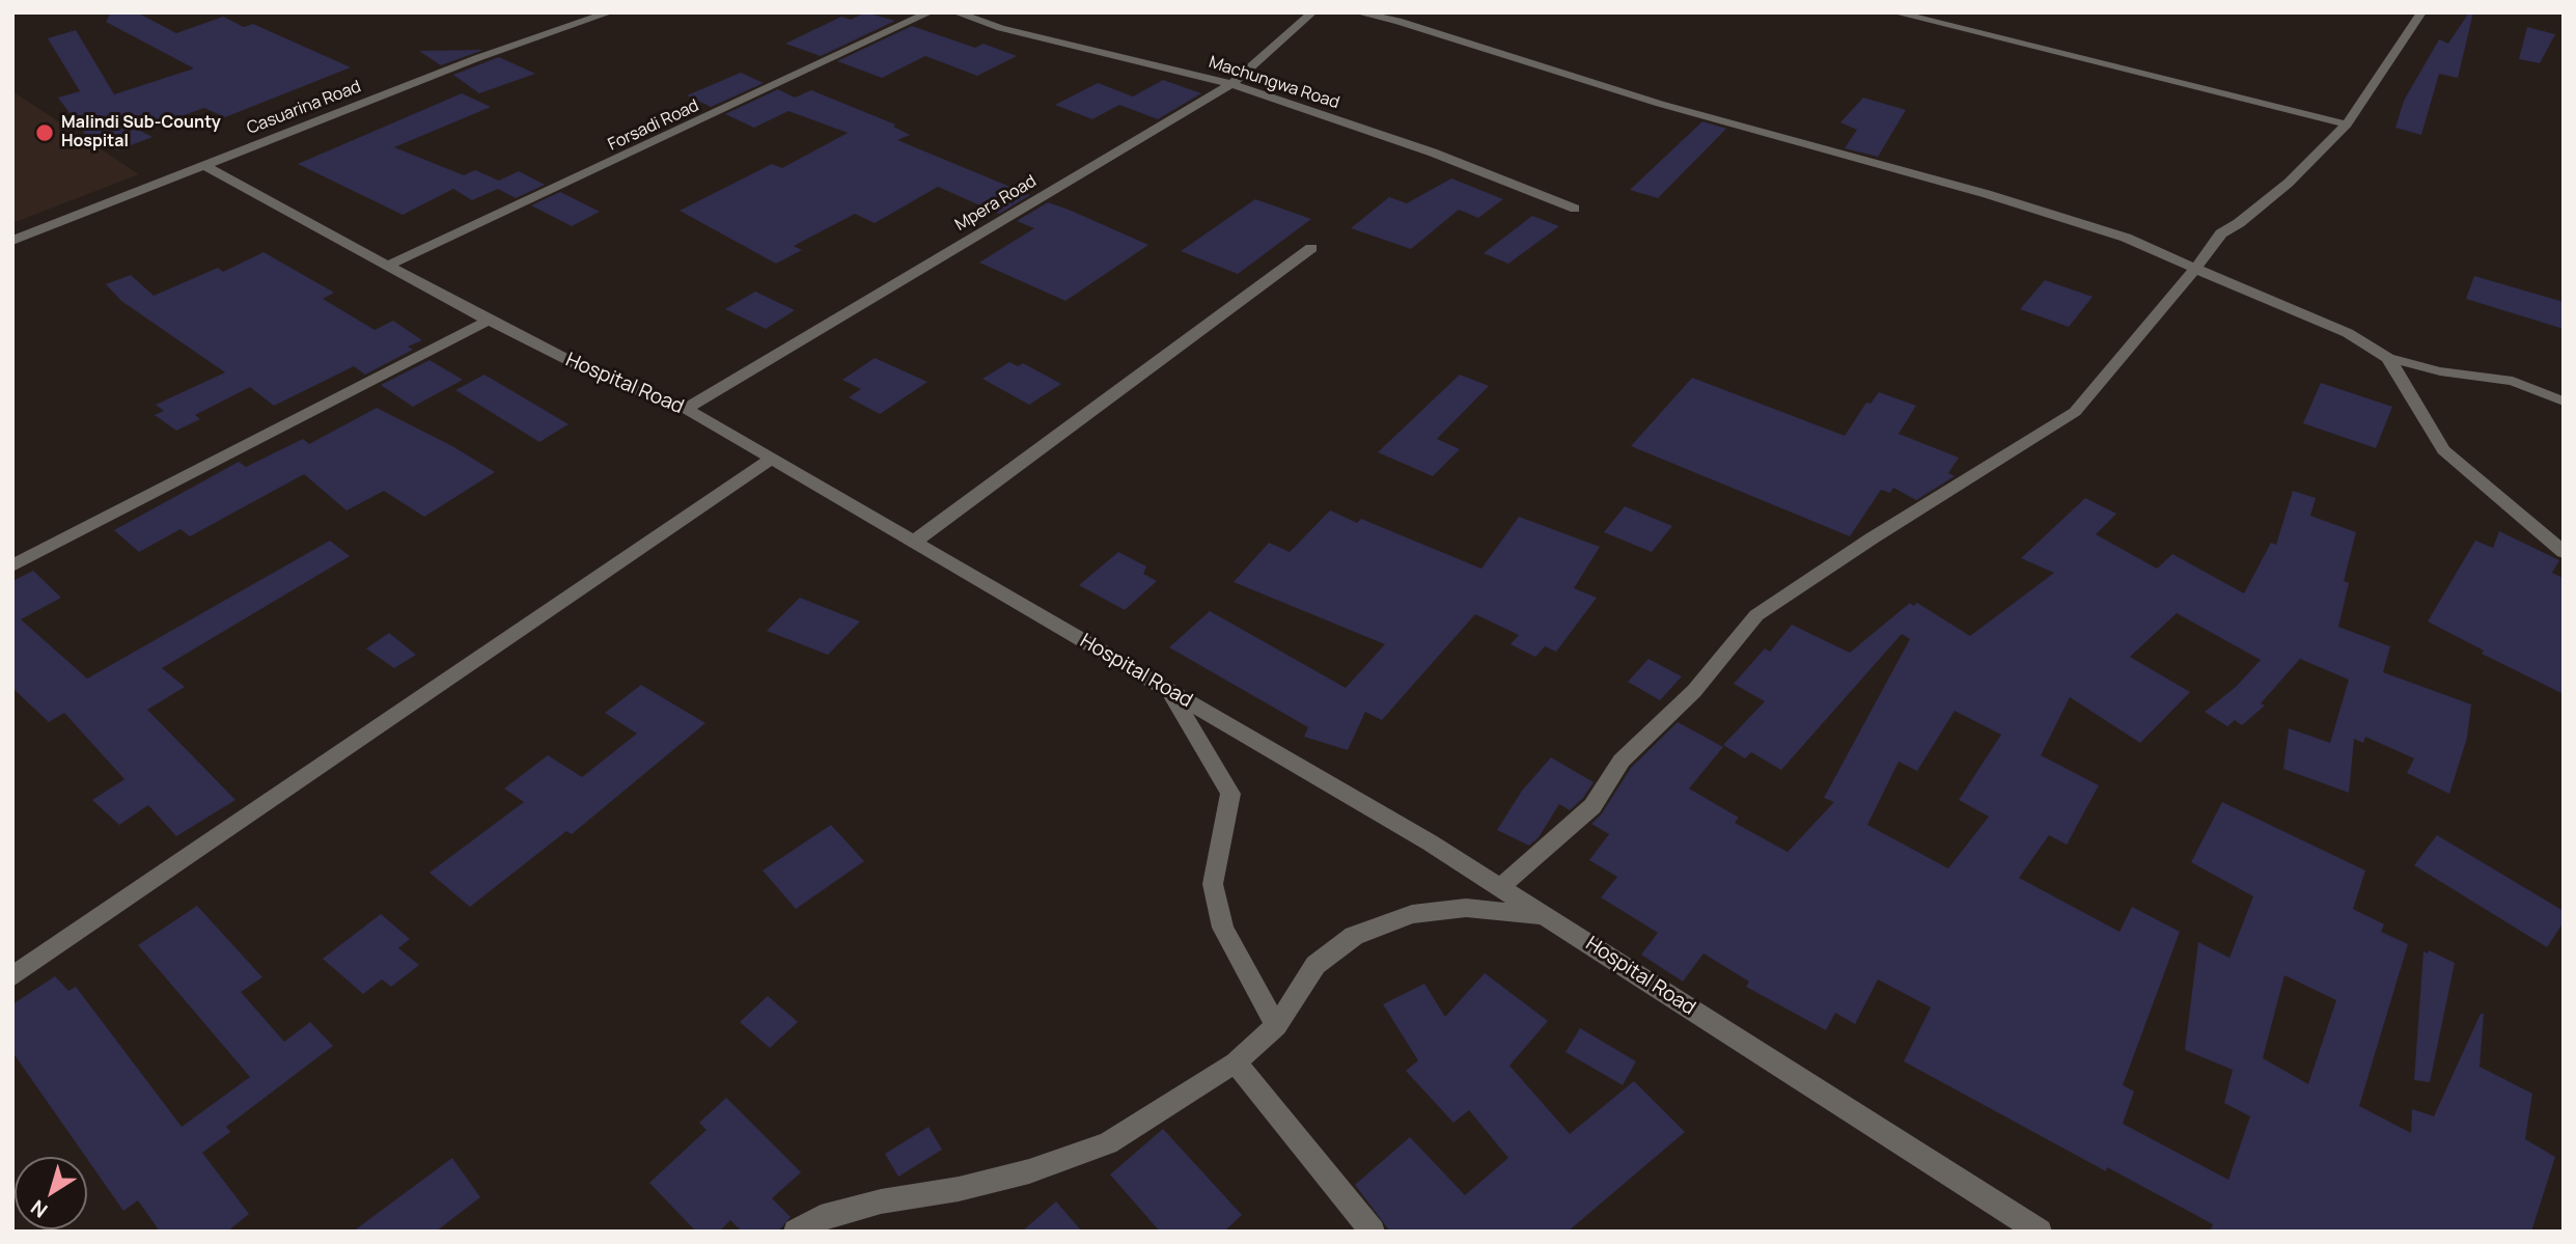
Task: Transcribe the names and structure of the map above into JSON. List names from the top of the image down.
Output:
{
  "streets": {
    "street": [
      "Machungwa Road",
      "Casuarina Road",
      "Forsadi Road",
      "Mpera Road",
      "Hospital Road"
    ]
  },
  "crossings": [
    ["Machungwa Road", "Mpera Road"],
    ["Casuarina Road", "Hospital Road"],
    ["Forsadi Road", "Hospital Road"],
    ["Mpera Road", "Hospital Road"]
  ],
  "places": ["Malindi Sub-County Hospital"],
  "north": "bottom left"
}
